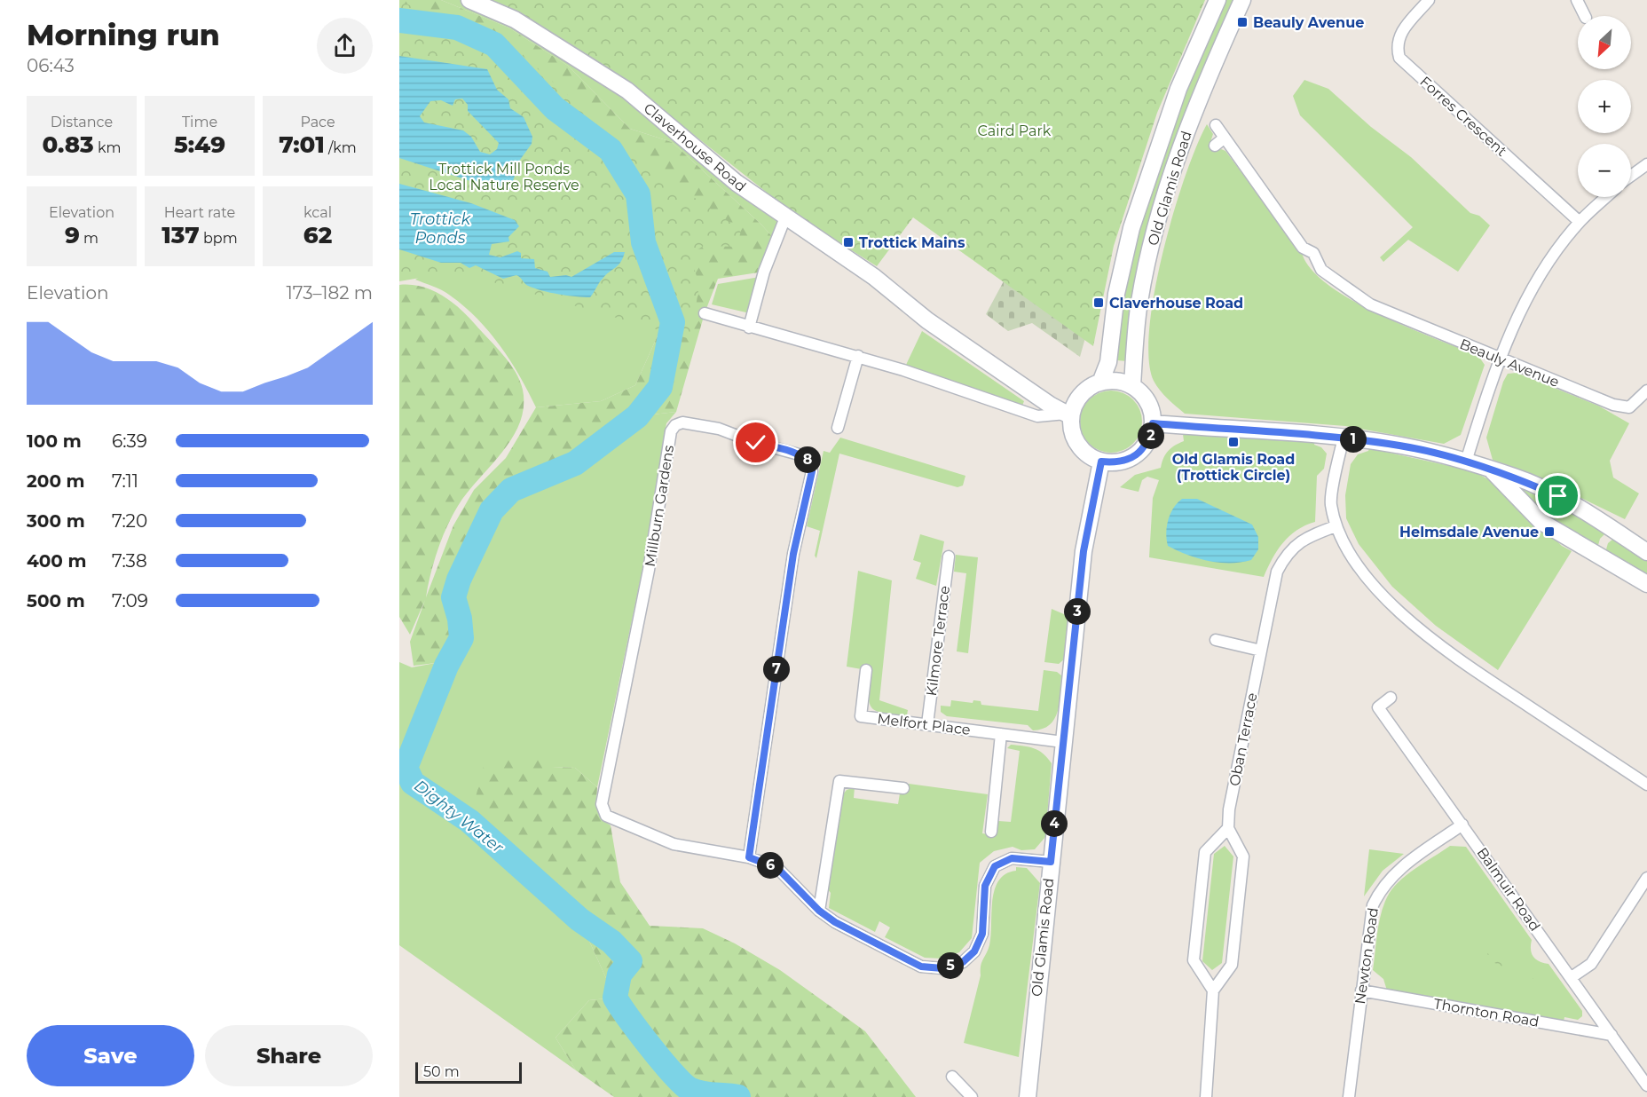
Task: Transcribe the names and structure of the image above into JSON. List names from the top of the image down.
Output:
{
  "streets": {
    "street": [
      "Forres Crescent",
      "Claverhouse Road",
      "Old Glamis Road",
      "Beauly Avenue",
      "Millburn Gardens",
      "Kilmore Terrace",
      "Melfort Place",
      "Oban Terrace",
      "Balmuir Road",
      "Newton Road",
      "Thornton Road"
    ]
  },
  "crossings": [
    ["Claverhouse Road", "Old Glamis Road"],
    ["Old Glamis Road", "Millburn Gardens"],
    ["Old Glamis Road", "Melfort Place"],
    ["Kilmore Terrace", "Melfort Place"],
    ["Balmuir Road", "Newton Road"],
    ["Balmuir Road", "Thornton Road"],
    ["Newton Road", "Thornton Road"]
  ],
  "water": ["Trottick Ponds", "Dighty Water"],
  "parks": ["Caird Park", "Trottick Mill Ponds Local Nature Reserve"],
  "places": {
    "transit": [
      "Beauly Avenue",
      "Trottick Mains",
      "Claverhouse Road",
      "Old Glamis Road (Trottick Circle)",
      "Helmsdale Avenue"
    ]
  },
  "scale_bar": "50 m",
  "north": "bottom left",
  "page": {
    "heading": ["Morning run", "06:43"],
    "map_buttons": ["+", "−"],
    "stats": [
      ["Distance", "0.83 km"],
      ["Time", "5:49"],
      ["Pace", "7:01 /km"],
      ["Elevation", "9 m"],
      ["Heart rate", "137 bpm"],
      ["kcal", "62"]
    ],
    "chart": ["Elevation", "173–182 m"],
    "list": [
      {
        "name": "100 m",
        "note": "6:39"
      },
      {
        "name": "200 m",
        "note": "7:11"
      },
      {
        "name": "300 m",
        "note": "7:20"
      },
      {
        "name": "400 m",
        "note": "7:38"
      },
      {
        "name": "500 m",
        "note": "7:09"
      }
    ],
    "pins": [
      "2",
      "1",
      "8",
      "3",
      "7",
      "4",
      "6",
      "5"
    ],
    "buttons": ["Save", "Share"],
    "scale": "50 m"
  }
}
